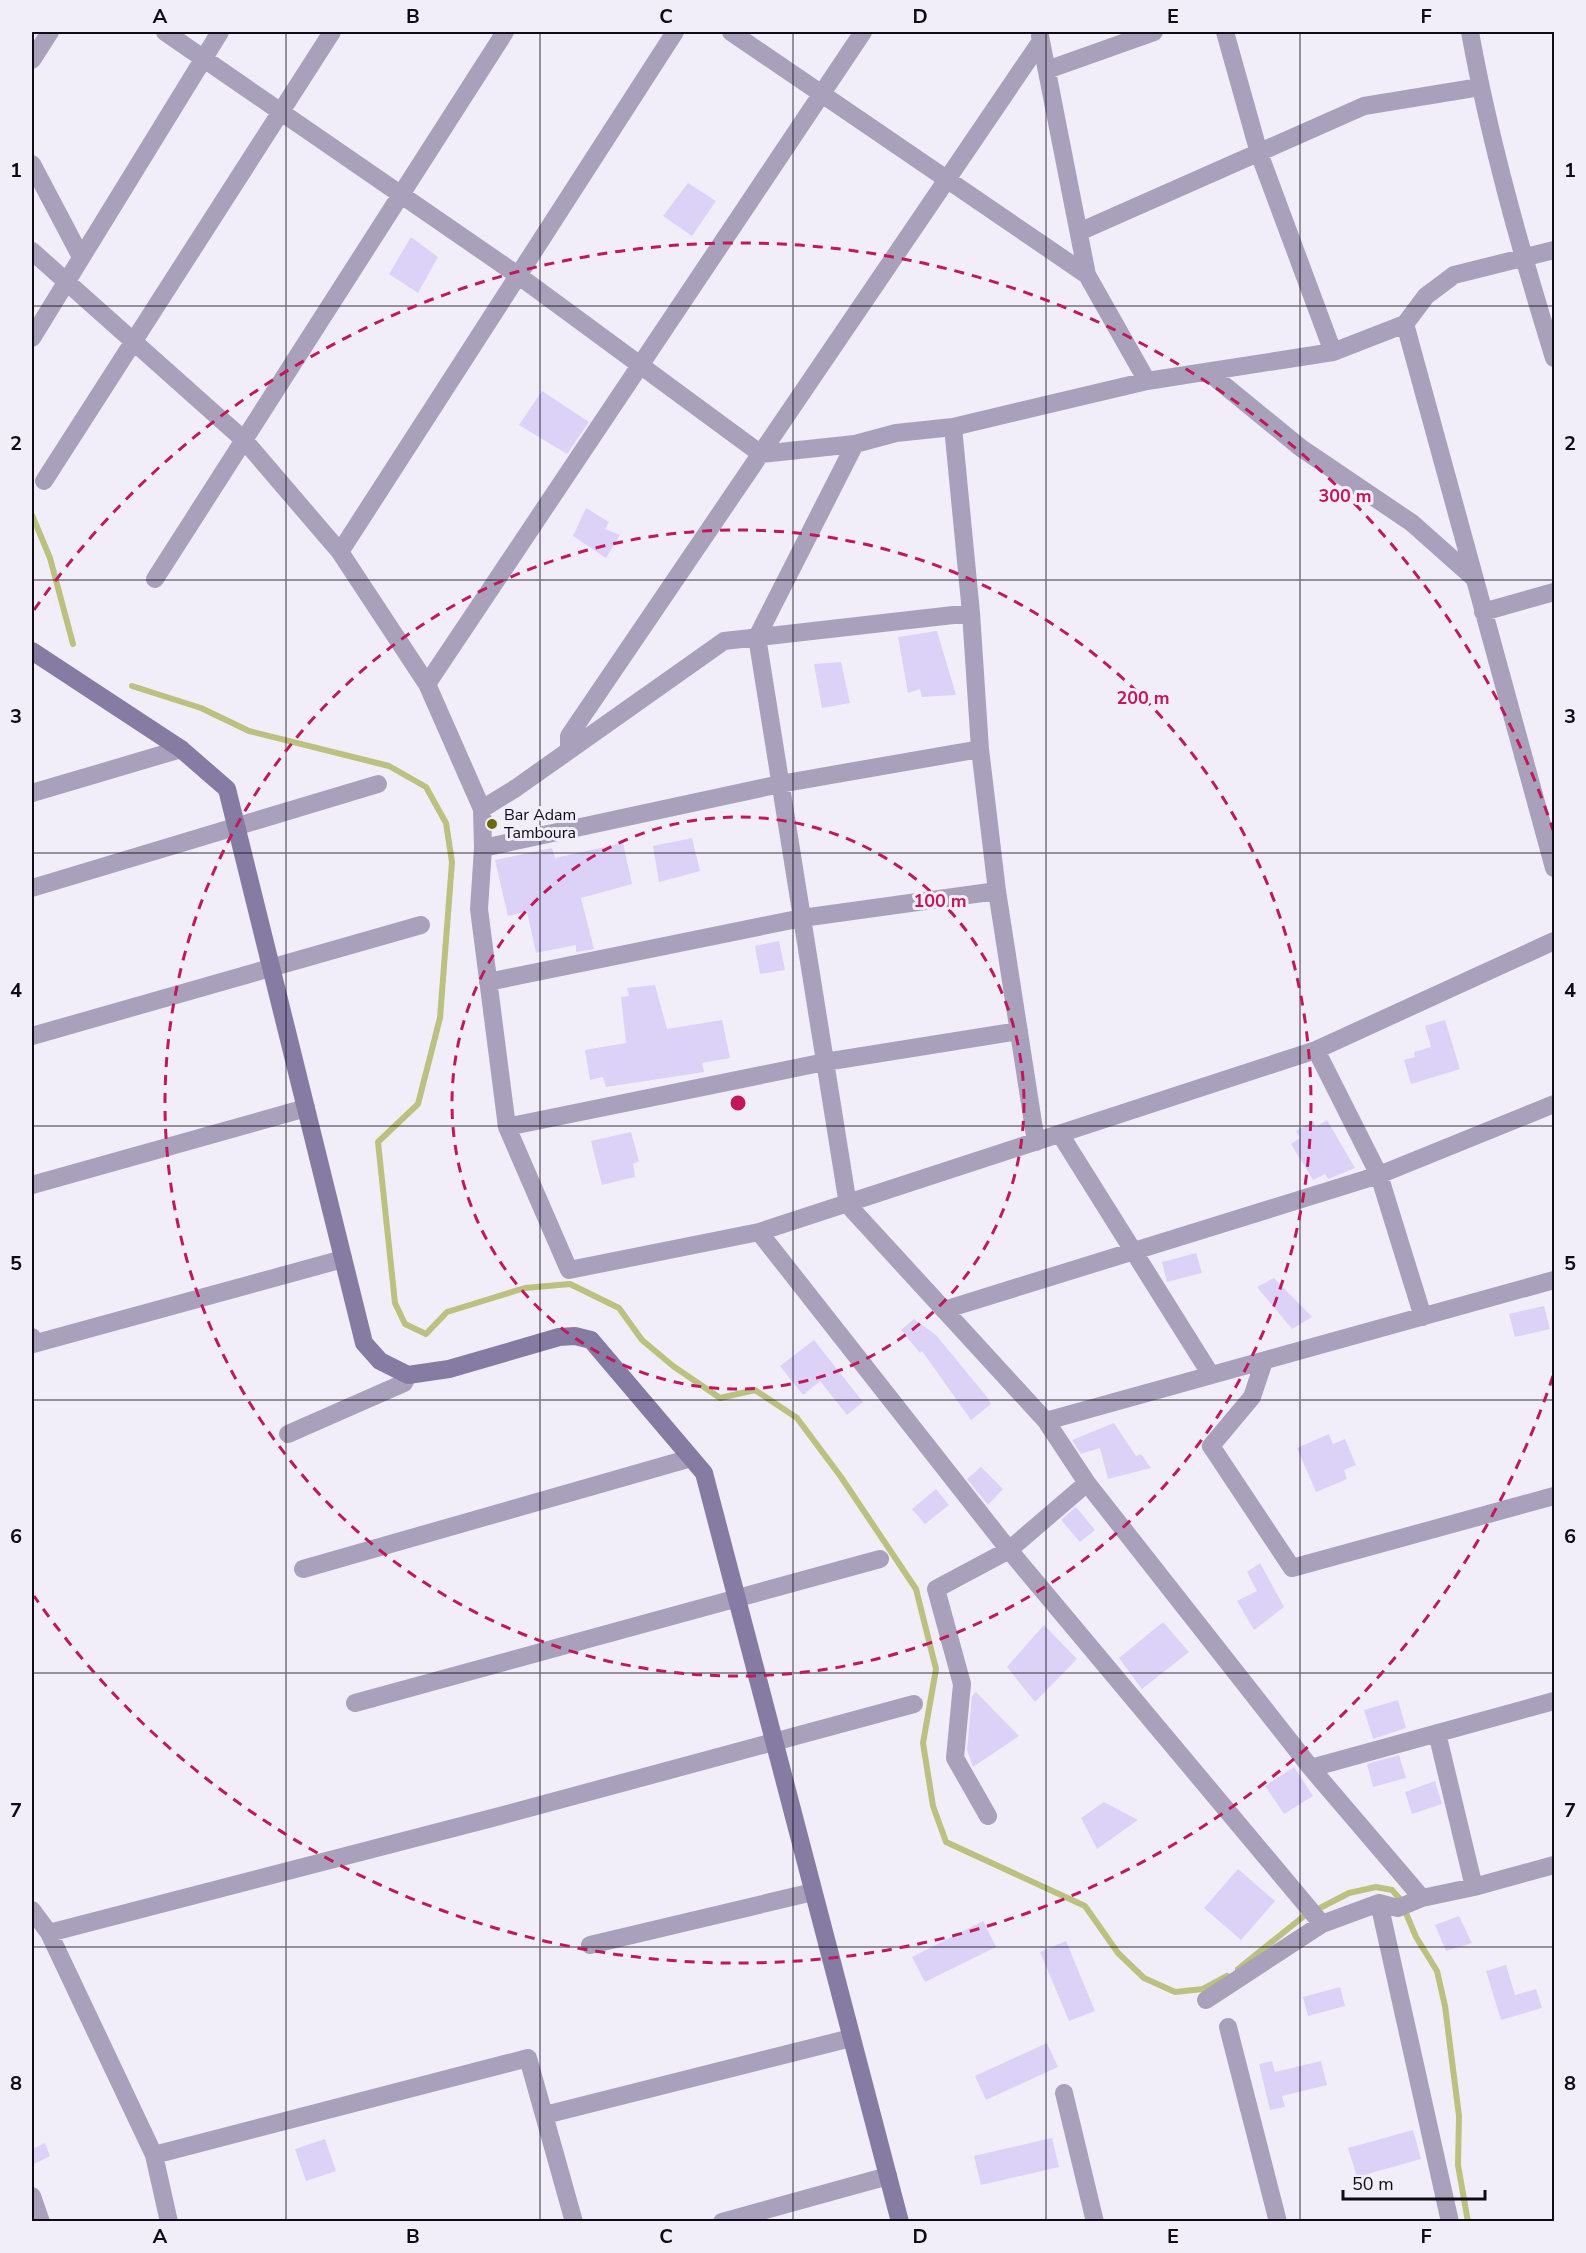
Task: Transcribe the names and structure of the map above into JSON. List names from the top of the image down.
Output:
{
  "places": ["Bar Adam Tamboura"],
  "scale_bar": "50 m",
  "grid": {
    "columns": [
      "A",
      "B",
      "C",
      "D",
      "E",
      "F"
    ],
    "rows": [
      "1",
      "2",
      "3",
      "4",
      "5",
      "6",
      "7",
      "8"
    ]
  },
  "rings": ["300 m", "200 m", "100 m"]
}
